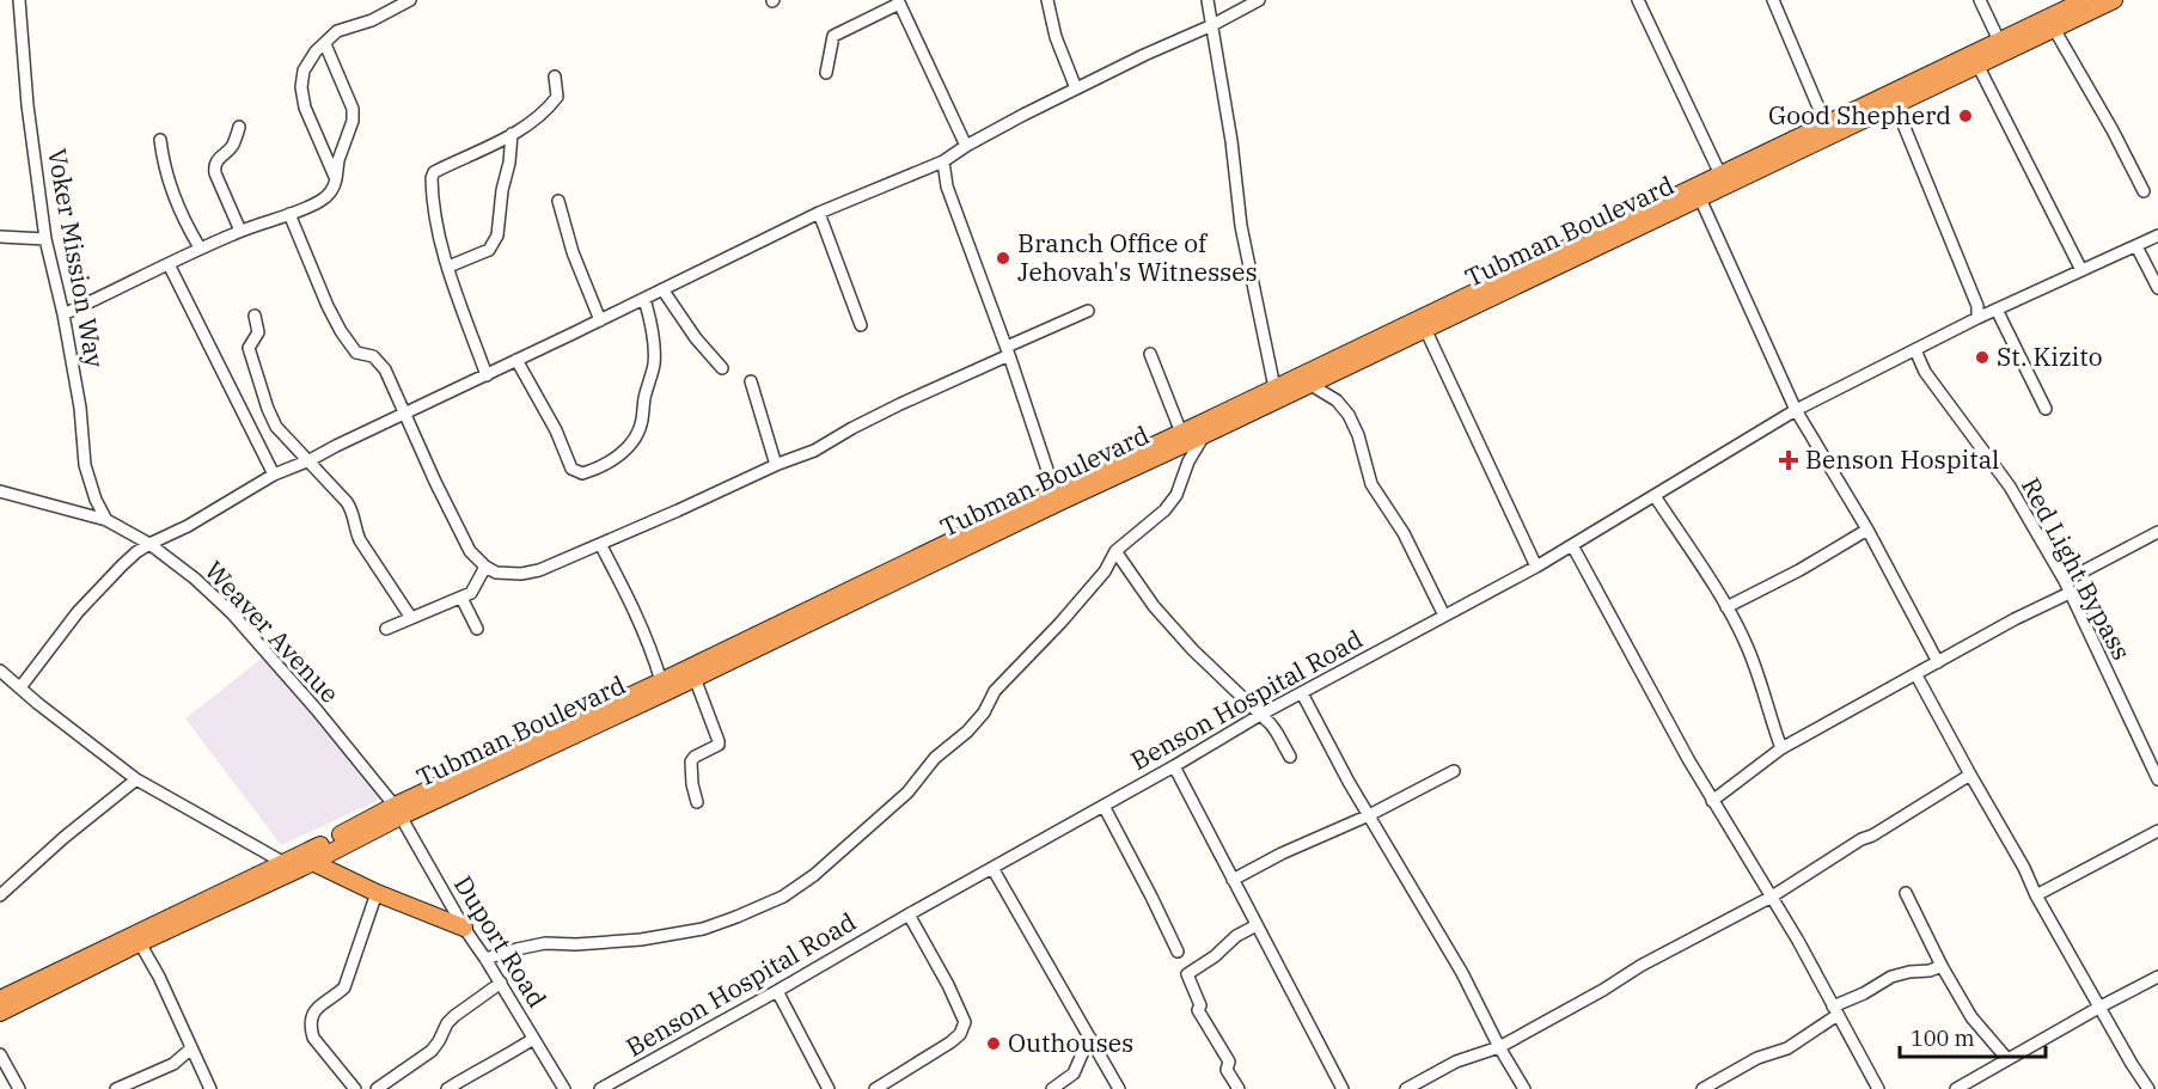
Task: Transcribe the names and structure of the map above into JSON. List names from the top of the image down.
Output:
{
  "streets": {
    "highway": ["Tubman Boulevard"],
    "street": [
      "Voker Mission Way",
      "Red Light Bypass",
      "Weaver Avenue",
      "Benson Hospital Road",
      "Duport Road"
    ]
  },
  "crossings": [
    ["Tubman Boulevard", "Weaver Avenue"],
    ["Tubman Boulevard", "Duport Road"],
    ["Voker Mission Way", "Weaver Avenue"],
    ["Red Light Bypass", "Benson Hospital Road"],
    ["Weaver Avenue", "Duport Road"]
  ],
  "places": {
    "other": [
      "Good Shepherd",
      "Branch Office of Jehovah's Witnesses",
      "St. Kizito",
      "Outhouses"
    ],
    "health": ["Benson Hospital"]
  },
  "scale_bar": "100 m"
}
